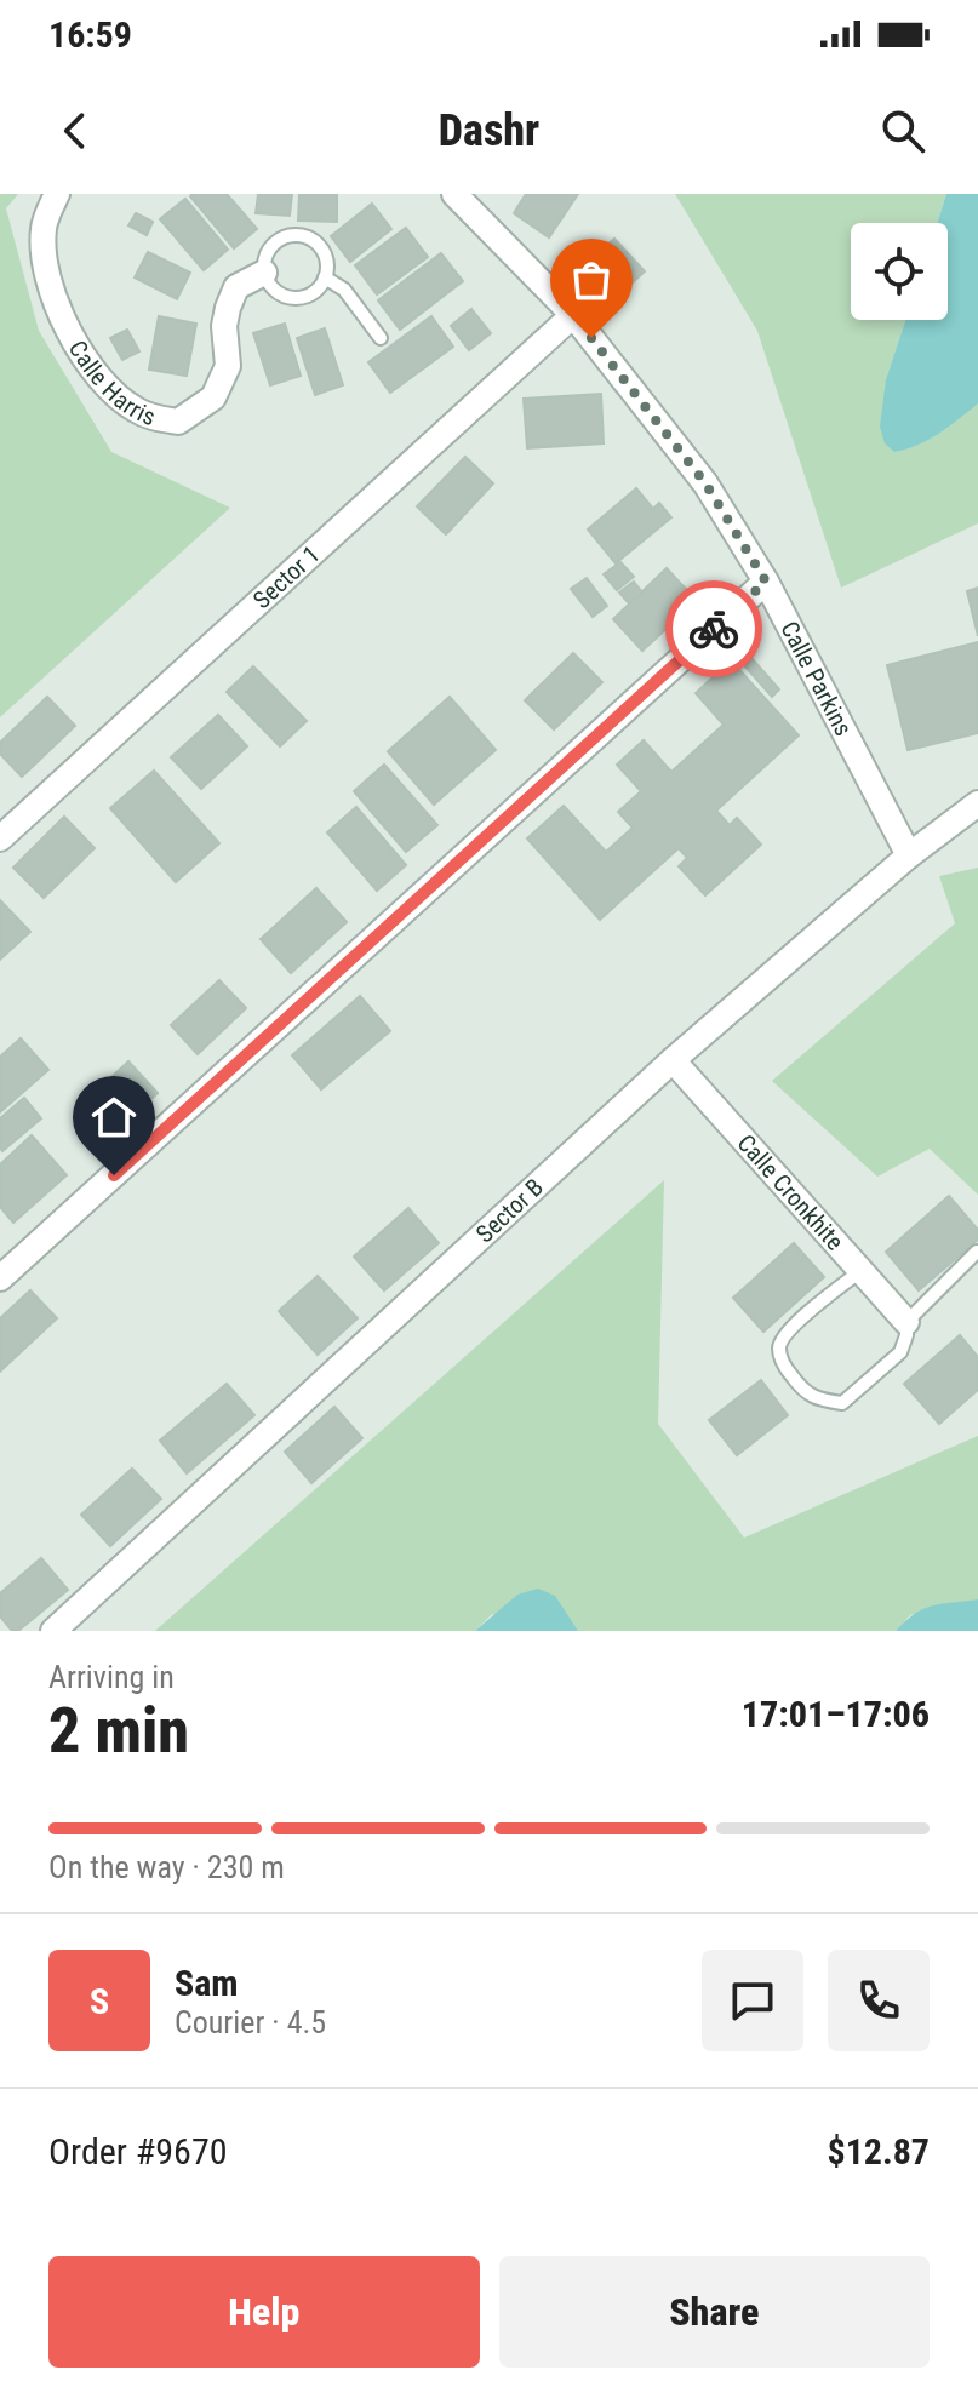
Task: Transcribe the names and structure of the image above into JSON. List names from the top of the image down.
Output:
{
  "streets": {
    "street": [
      "Calle Harris",
      "Sector 1",
      "Calle Parkins",
      "Calle Cronkhite",
      "Sector B"
    ]
  },
  "crossings": [
    ["Sector 1", "Calle Parkins"],
    ["Calle Parkins", "Sector B"],
    ["Calle Cronkhite", "Sector B"]
  ],
  "page": {
    "status": "16:59",
    "header": "Dashr",
    "heading": ["2 min", "Arriving in", "17:01–17:06"],
    "panel": [
      "Sam",
      "Courier · 4.5",
      "Order #9670",
      "$12.87"
    ],
    "bar": "On the way · 230 m",
    "round": "S",
    "buttons": ["Help", "Share"]
  }
}
